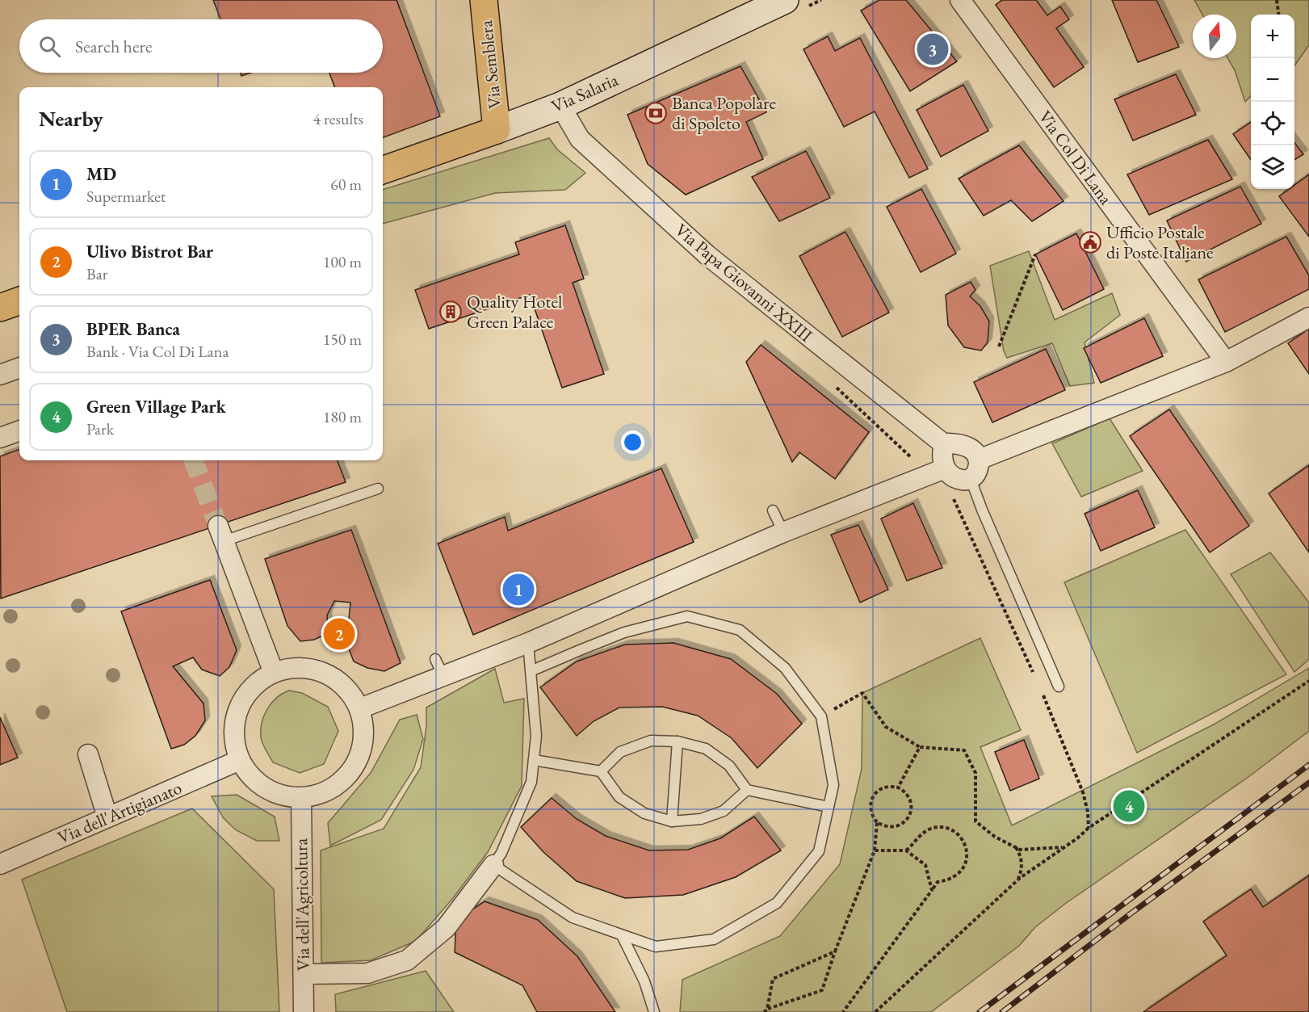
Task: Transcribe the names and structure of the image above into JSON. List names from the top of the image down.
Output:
{
  "streets": {
    "main road": ["Via Semblera", "Via Salaria"],
    "street": [
      "Via Col Di Lana",
      "Via Papa Giovanni XXIII",
      "Via dell'Artigianato",
      "Via dell'Agricoltura"
    ]
  },
  "crossings": [
    ["Via Semblera", "Via Salaria"],
    ["Via Salaria", "Via Papa Giovanni XXIII"],
    ["Via dell'Artigianato", "Via dell'Agricoltura"]
  ],
  "places": {
    "bank": ["Banca Popolare di Spoleto"],
    "public building": ["Ufficio Postale di Poste Italiane"],
    "building": ["Quality Hotel Green Palace"]
  },
  "north": "top",
  "page": {
    "map_buttons": ["+", "−"],
    "search": "Search here",
    "pins": [
      "3",
      "1",
      "2",
      "4"
    ],
    "heading": ["Nearby", "4 results"],
    "list": [
      {
        "mark": "1",
        "name": "MD",
        "note": "Supermarket",
        "value": "60 m"
      },
      {
        "mark": "2",
        "name": "Ulivo Bistrot Bar",
        "note": "Bar",
        "value": "100 m"
      },
      {
        "mark": "3",
        "name": "BPER Banca",
        "note": "Bank · Via Col Di Lana",
        "value": "150 m"
      },
      {
        "mark": "4",
        "name": "Green Village Park",
        "note": "Park",
        "value": "180 m"
      }
    ]
  }
}
